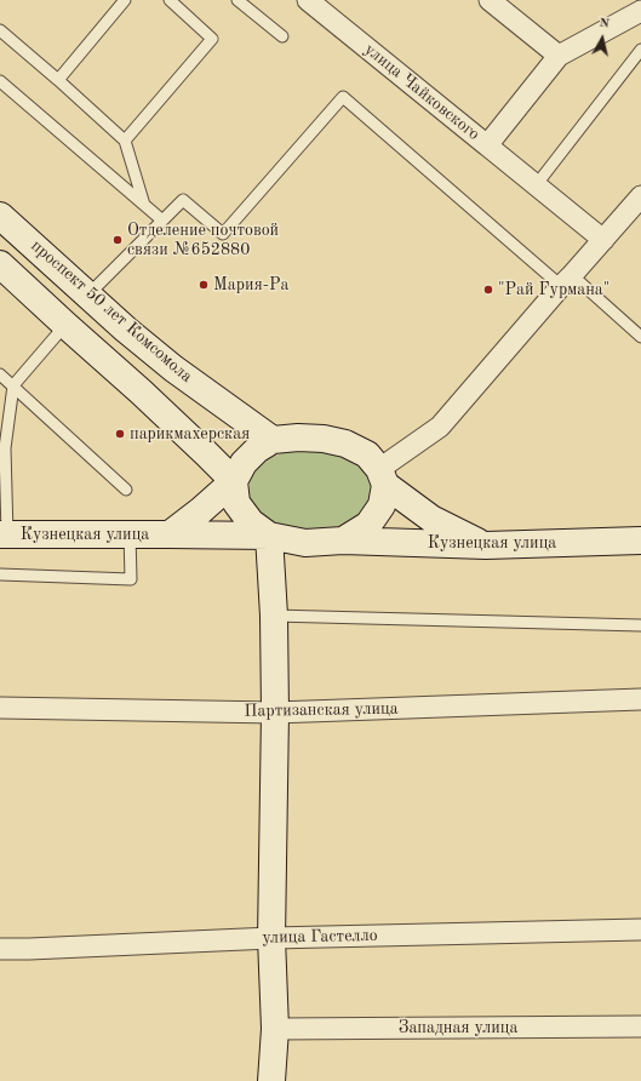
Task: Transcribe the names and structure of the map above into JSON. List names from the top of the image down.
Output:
{
  "streets": {
    "main road": ["проспект 50 лет Комсомола", "Кузнецкая улица"],
    "street": [
      "улица Чайковского",
      "Партизанская улица",
      "улица Гастелло",
      "Западная улица"
    ]
  },
  "crossings": [
    ["проспект 50 лет Комсомола", "Кузнецкая улица"]
  ],
  "places": [
    "Отделение почтовой связи №652880",
    "Мария-Ра",
    "\"Рай Гурмана\"",
    "парикмахерская"
  ],
  "north": "top"
}
